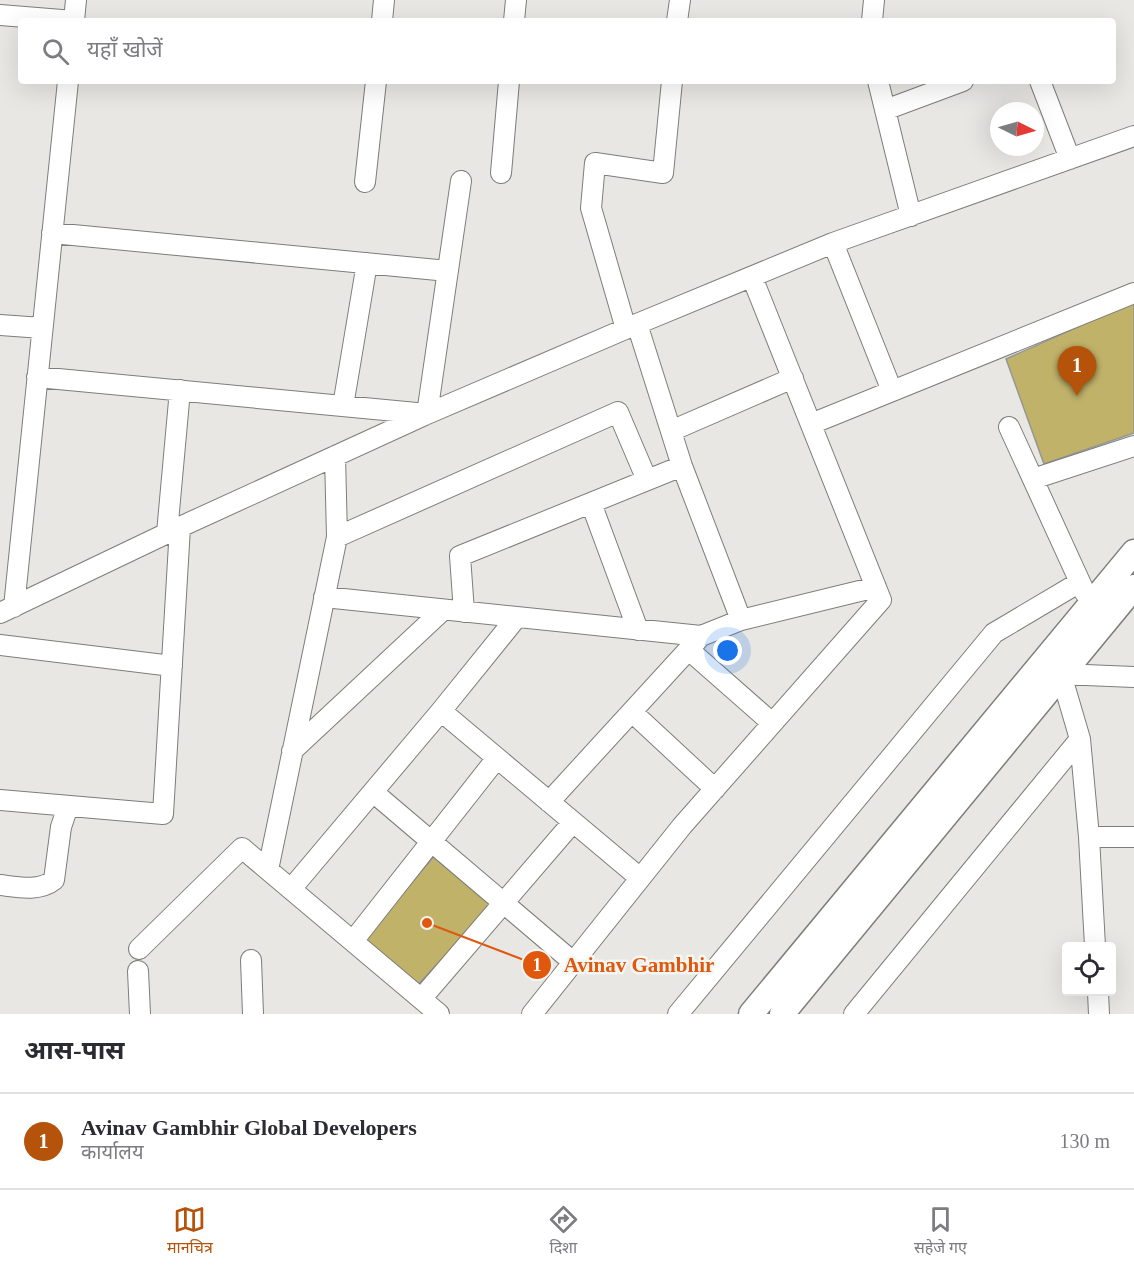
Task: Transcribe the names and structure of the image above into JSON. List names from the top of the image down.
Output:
{
  "places": ["Avinav Gambhir"],
  "north": "right",
  "page": {
    "search": "यहाँ खोजें",
    "pins": "1",
    "heading": "आस-पास",
    "list": [
      {
        "mark": "1",
        "name": "Avinav Gambhir Global Developers",
        "note": "कार्यालय",
        "value": "130 m"
      }
    ],
    "nav": ["मानचित्र", "दिशा", "सहेजे गए"]
  }
}
